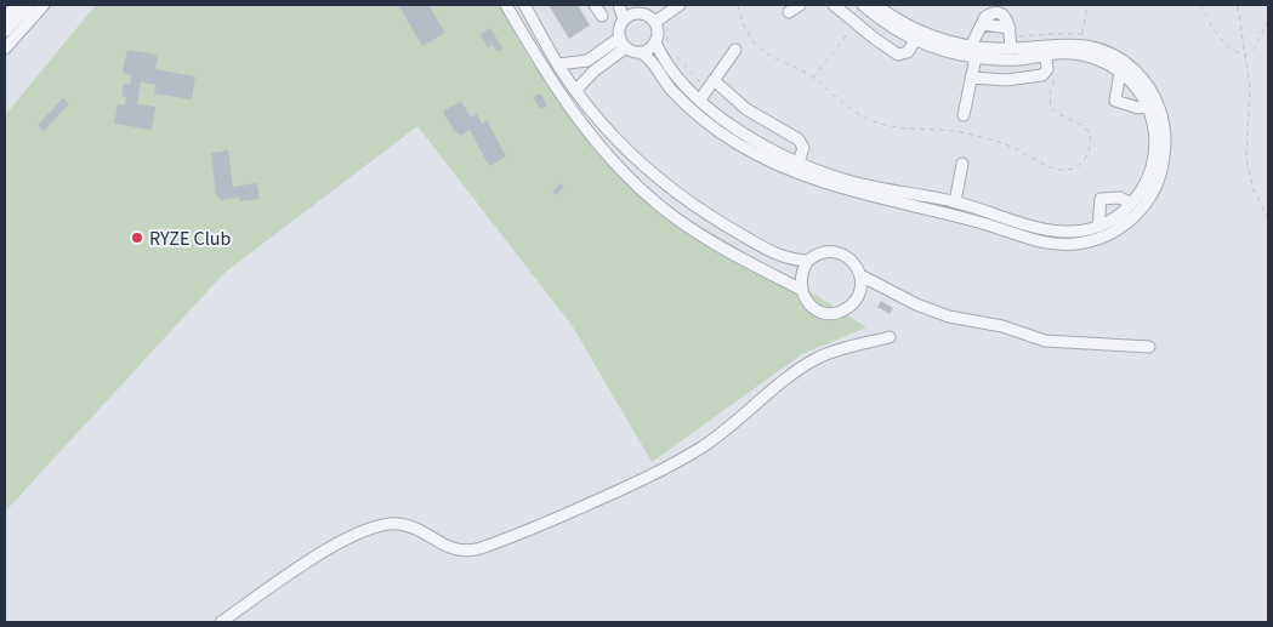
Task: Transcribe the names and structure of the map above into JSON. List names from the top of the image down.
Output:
{
  "places": ["RYZE Club"]
}
